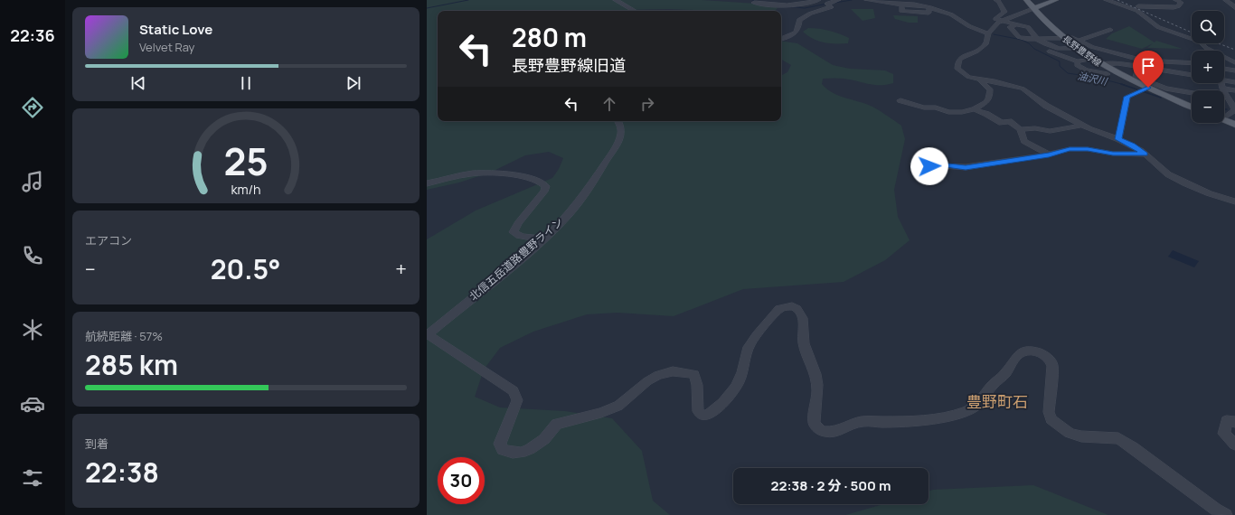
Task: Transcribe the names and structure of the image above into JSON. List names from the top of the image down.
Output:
{
  "streets": {
    "main road": ["長野豊野線"],
    "street": ["北信五岳道路豊野ライン"]
  },
  "districts": ["豊野町石"],
  "water": ["油沢川"],
  "page": {
    "tabs": "22:36",
    "map_buttons": ["+", "−"],
    "turn": ["280 m", "長野豊野線旧道"],
    "song": ["Static Love", "Velvet Ray"],
    "tile": [
      "エアコン",
      ["航続距離 · 57%", "285 km"],
      ["到着", "22:38"]
    ],
    "heat": ["−", "20.5°", "+"],
    "limit": "30",
    "trip": "22:38 · 2 分 · 500 m",
    "gauge": ["25", "km/h"]
  }
}
